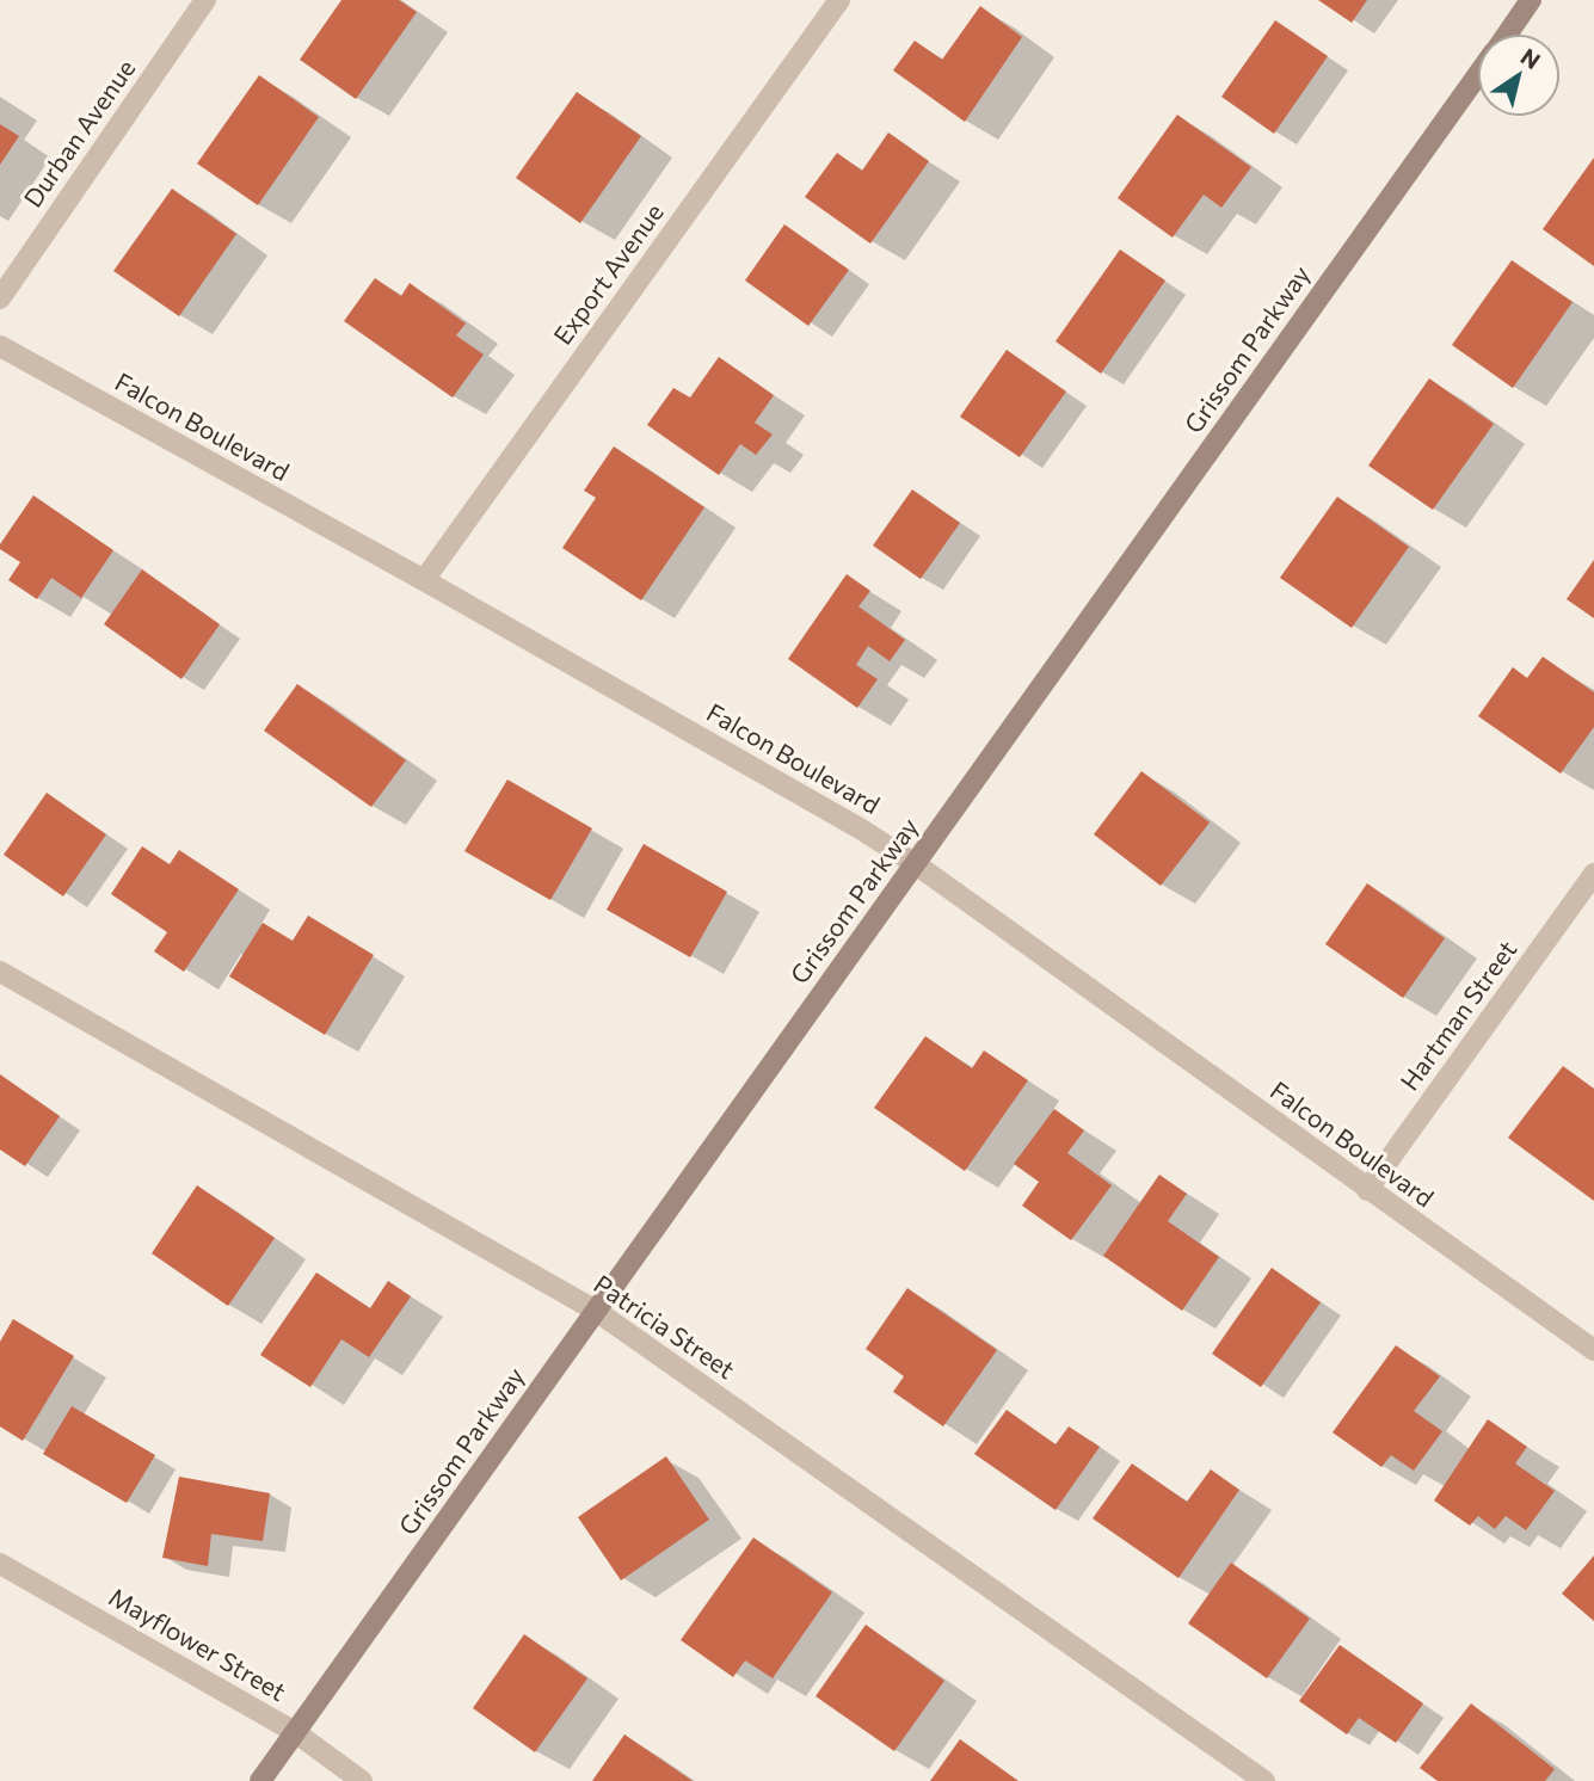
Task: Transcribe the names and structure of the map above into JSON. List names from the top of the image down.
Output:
{
  "streets": {
    "main road": ["Grissom Parkway"],
    "street": [
      "Durban Avenue",
      "Export Avenue",
      "Falcon Boulevard",
      "Hartman Street",
      "Patricia Street",
      "Mayflower Street"
    ]
  },
  "crossings": [
    ["Export Avenue", "Falcon Boulevard"],
    ["Grissom Parkway", "Falcon Boulevard"],
    ["Grissom Parkway", "Patricia Street"],
    ["Grissom Parkway", "Mayflower Street"],
    ["Falcon Boulevard", "Hartman Street"]
  ],
  "north": "top right"
}
